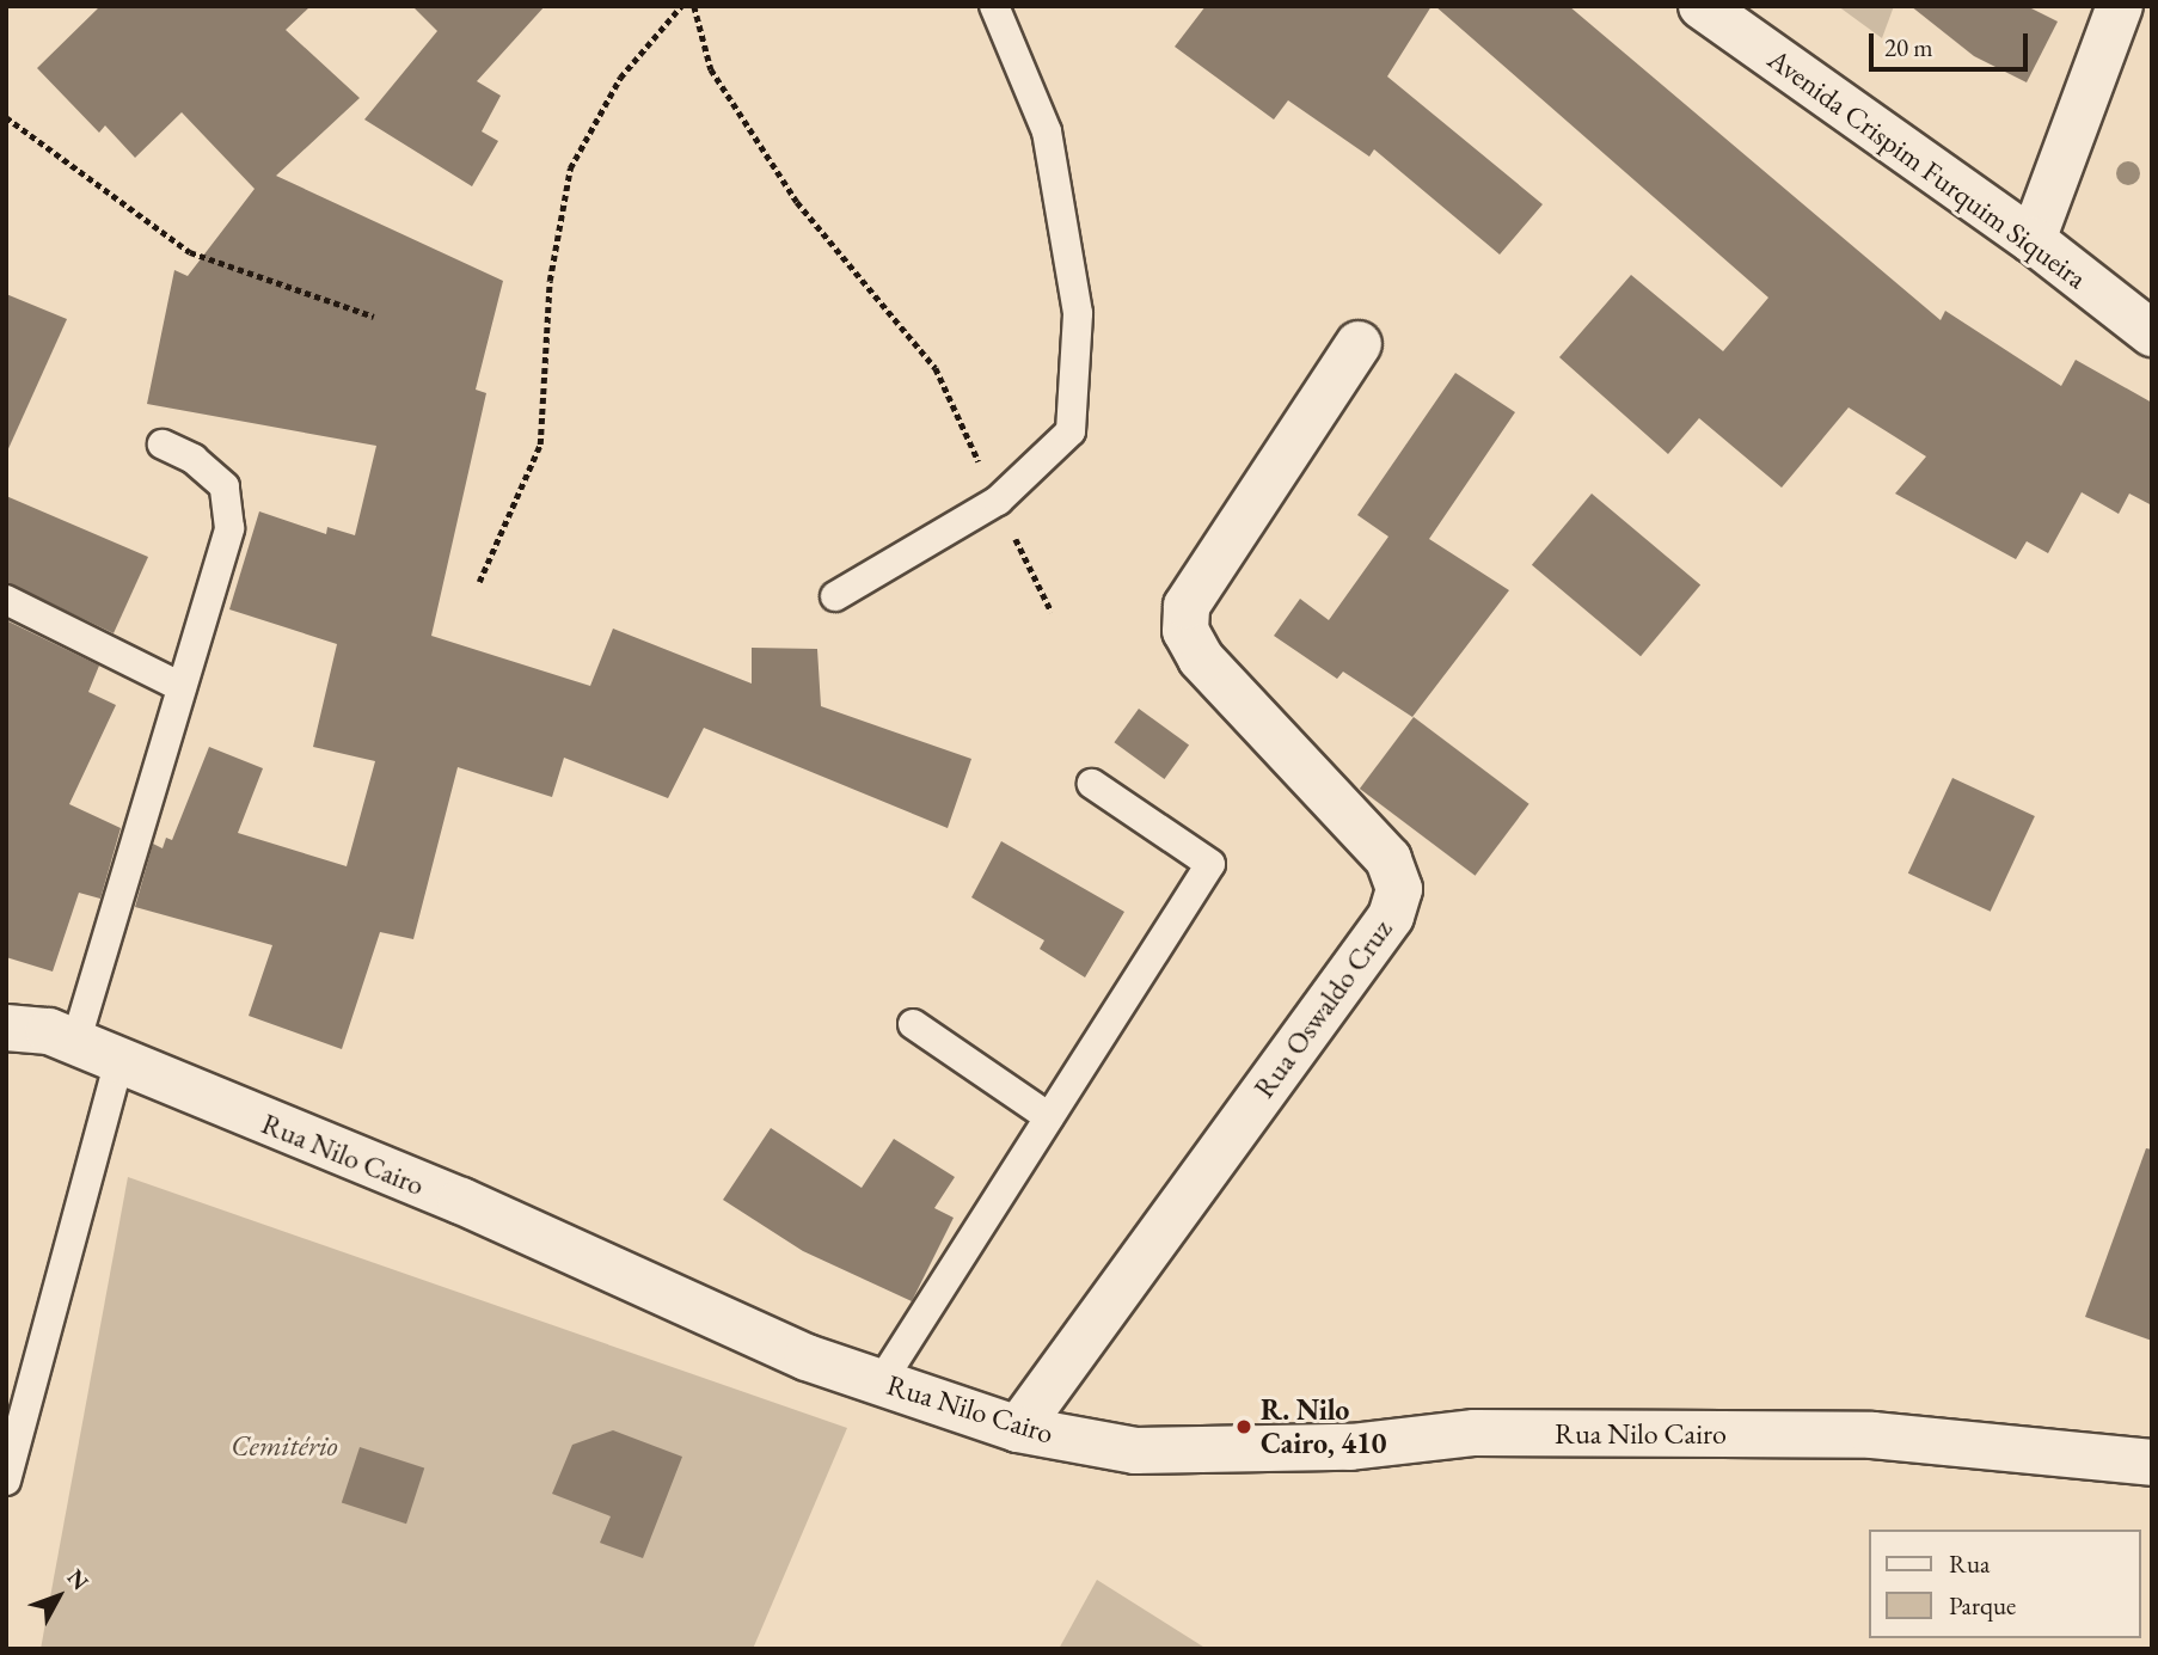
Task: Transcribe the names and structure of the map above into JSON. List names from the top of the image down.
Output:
{
  "streets": {
    "street": ["Avenida Crispim Furquim Siqueira", "Rua Oswaldo Cruz", "Rua Nilo Cairo"]
  },
  "crossings": [
    ["Rua Oswaldo Cruz", "Rua Nilo Cairo"]
  ],
  "parks": ["Cemitério"],
  "places": ["R. Nilo Cairo, 410"],
  "legend": ["Rua", "Parque"],
  "scale_bar": "20 m",
  "north": "top right"
}
